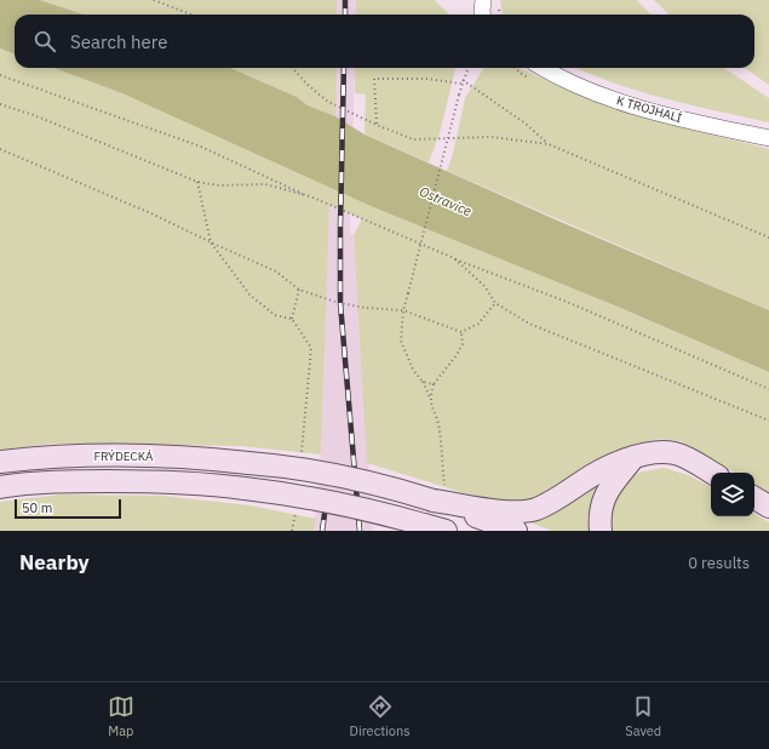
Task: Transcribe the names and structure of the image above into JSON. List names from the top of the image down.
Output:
{
  "streets": {
    "main road": ["FRÝDECKÁ"],
    "street": ["K TROJHALÍ"]
  },
  "water": ["Ostravice"],
  "scale_bar": "50 m",
  "page": {
    "search": "Search here",
    "scale": "50 m",
    "heading": ["Nearby", "0 results"],
    "nav": ["Map", "Directions", "Saved"]
  }
}
